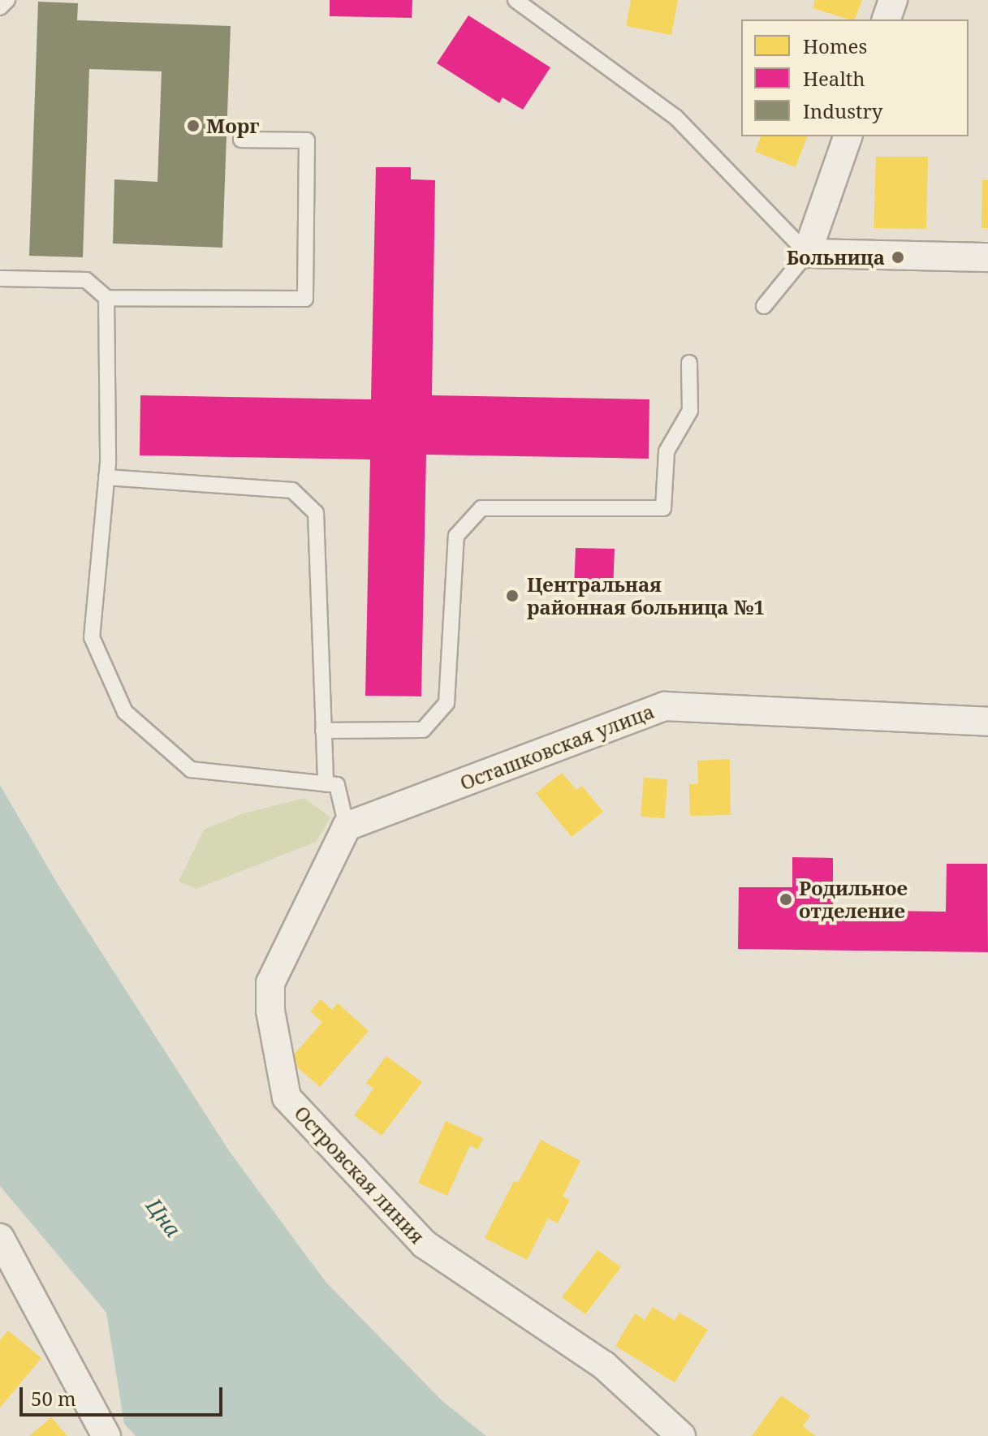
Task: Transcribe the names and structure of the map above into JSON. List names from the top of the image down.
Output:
{
  "streets": {
    "street": ["Осташковская улица", "Островская линия"]
  },
  "crossings": [
    ["Осташковская улица", "Островская линия"]
  ],
  "water": ["Цна"],
  "places": [
    "Морг",
    "Больница",
    "Центральная районная больница №1",
    "Родильное отделение"
  ],
  "legend": ["Homes", "Health", "Industry"],
  "scale_bar": "50 m"
}
